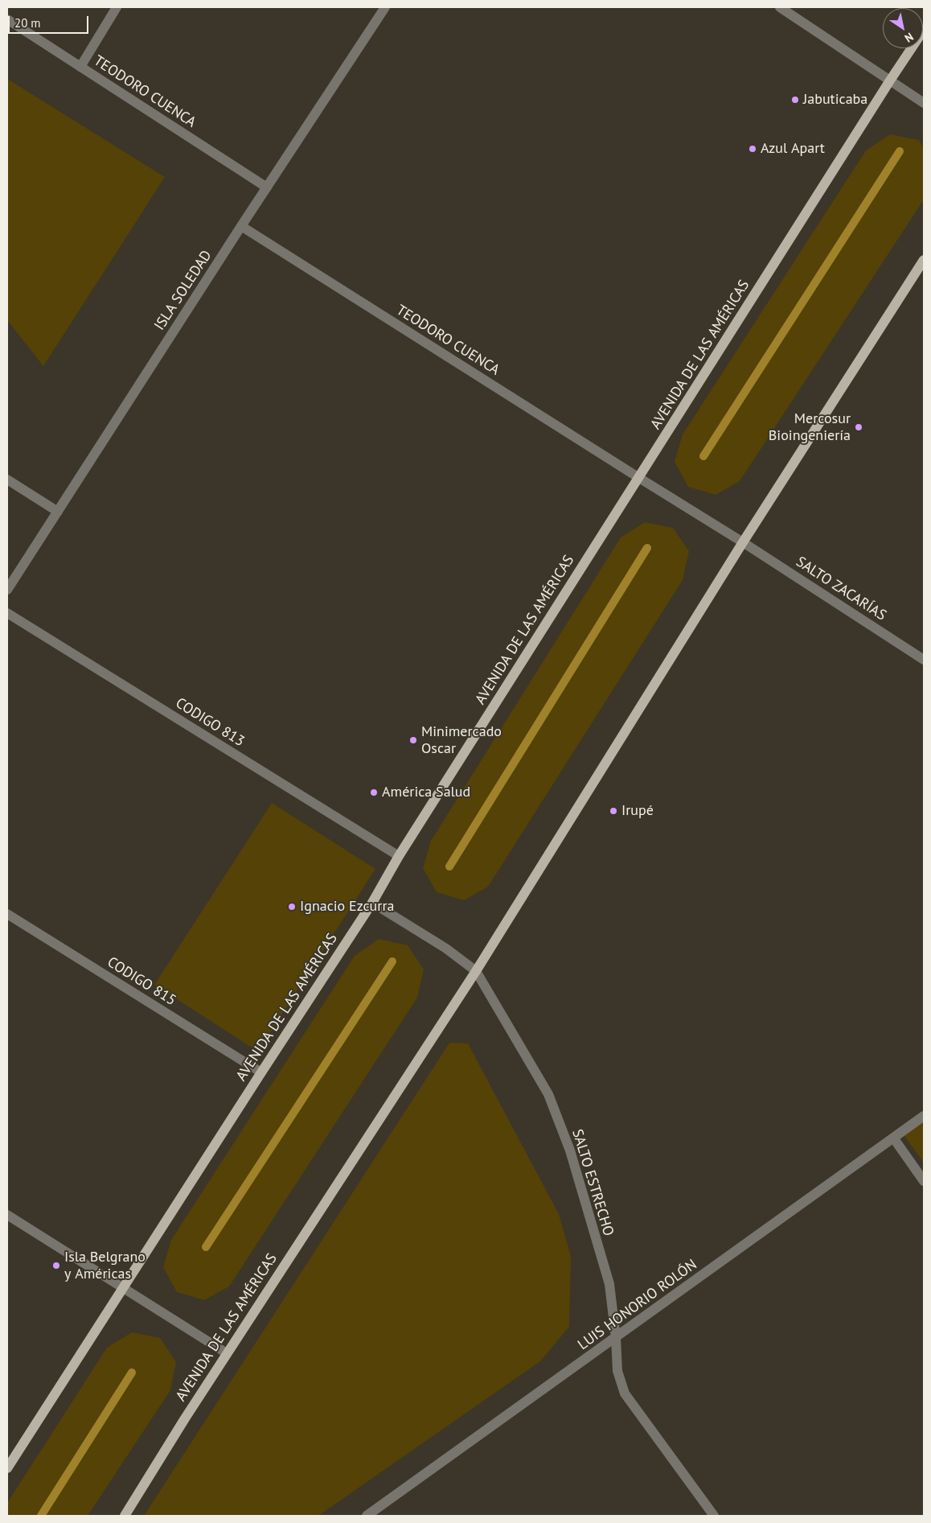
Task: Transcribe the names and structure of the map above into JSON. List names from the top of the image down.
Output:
{
  "streets": {
    "main road": ["AVENIDA DE LAS AMÉRICAS"],
    "street": [
      "TEODORO CUENCA",
      "ISLA SOLEDAD",
      "SALTO ZACARÍAS",
      "CODIGO 813",
      "CODIGO 815",
      "SALTO ESTRECHO",
      "LUIS HONORIO ROLÓN"
    ]
  },
  "crossings": [
    ["TEODORO CUENCA", "ISLA SOLEDAD"],
    ["TEODORO CUENCA", "AVENIDA DE LAS AMÉRICAS"],
    ["TEODORO CUENCA", "SALTO ZACARÍAS"],
    ["AVENIDA DE LAS AMÉRICAS", "SALTO ZACARÍAS"],
    ["AVENIDA DE LAS AMÉRICAS", "CODIGO 813"],
    ["AVENIDA DE LAS AMÉRICAS", "CODIGO 815"],
    ["AVENIDA DE LAS AMÉRICAS", "SALTO ESTRECHO"],
    ["SALTO ESTRECHO", "LUIS HONORIO ROLÓN"]
  ],
  "places": [
    "Jabuticaba",
    "Azul Apart",
    "Mercosur Bioingeniería",
    "Minimercado Oscar",
    "América Salud",
    "Irupé",
    "Ignacio Ezcurra",
    "Isla Belgrano y Américas"
  ],
  "scale_bar": "20 m",
  "north": "bottom right"
}
